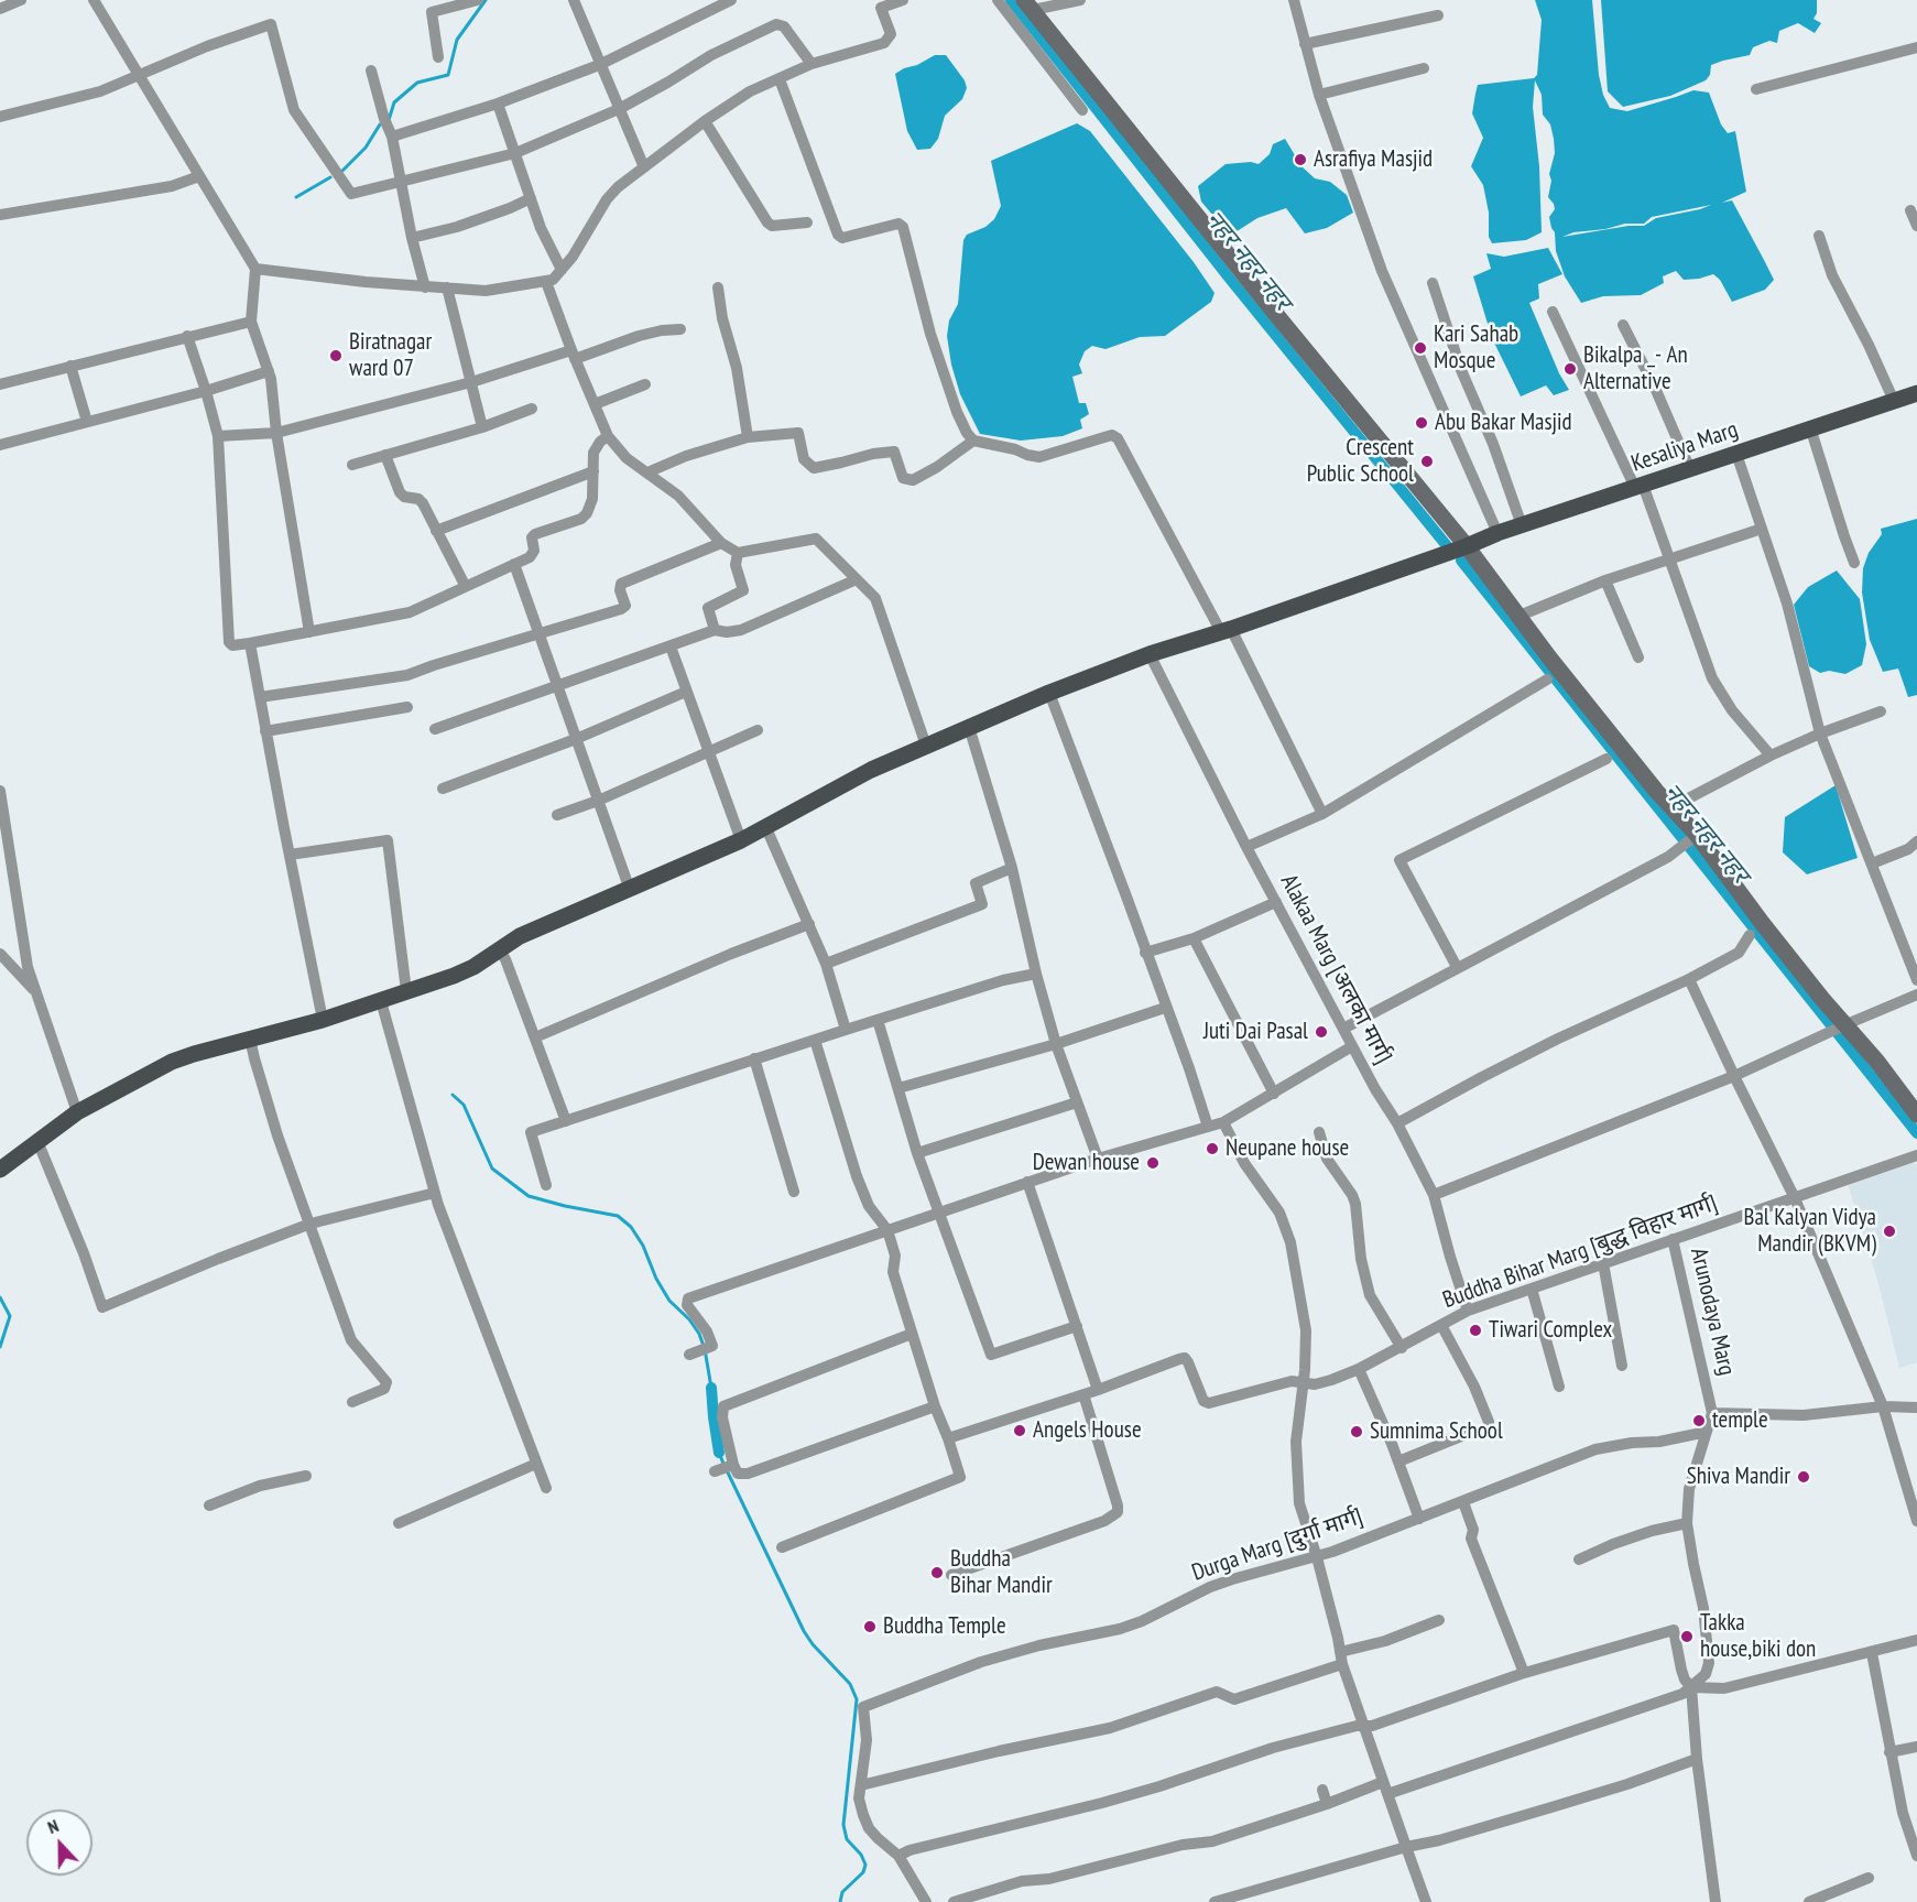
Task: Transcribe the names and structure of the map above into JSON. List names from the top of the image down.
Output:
{
  "streets": {
    "main road": ["Kesaliya Marg"],
    "street": [
      "Alakaa Marg [अलका मार्ग]",
      "Buddha Bihar Marg [बुद्ध विहार मार्ग]",
      "Arunodaya Marg",
      "Durga Marg [दुर्गा मार्ग]"
    ]
  },
  "crossings": [
    ["Kesaliya Marg", "Alakaa Marg [अलका मार्ग]"],
    ["Alakaa Marg [अलका मार्ग]", "Buddha Bihar Marg [बुद्ध विहार मार्ग]"],
    ["Buddha Bihar Marg [बुद्ध विहार मार्ग]", "Arunodaya Marg"],
    ["Arunodaya Marg", "Durga Marg [दुर्गा मार्ग]"]
  ],
  "water": ["नहर नहर नहर"],
  "places": [
    "Asrafiya Masjid",
    "Kari Sahab Mosque",
    "Biratnagar ward 07",
    "Bikalpa _- An Alternative",
    "Abu Bakar Masjid",
    "Crescent Public School",
    "Juti Dai Pasal",
    "Neupane house",
    "Dewan house",
    "Bal Kalyan Vidya Mandir (BKVM)",
    "Tiwari Complex",
    "temple",
    "Angels House",
    "Sumnima School",
    "Shiva Mandir",
    "Buddha Bihar Mandir",
    "Buddha Temple",
    "Takka house,biki don"
  ],
  "north": "top"
}
